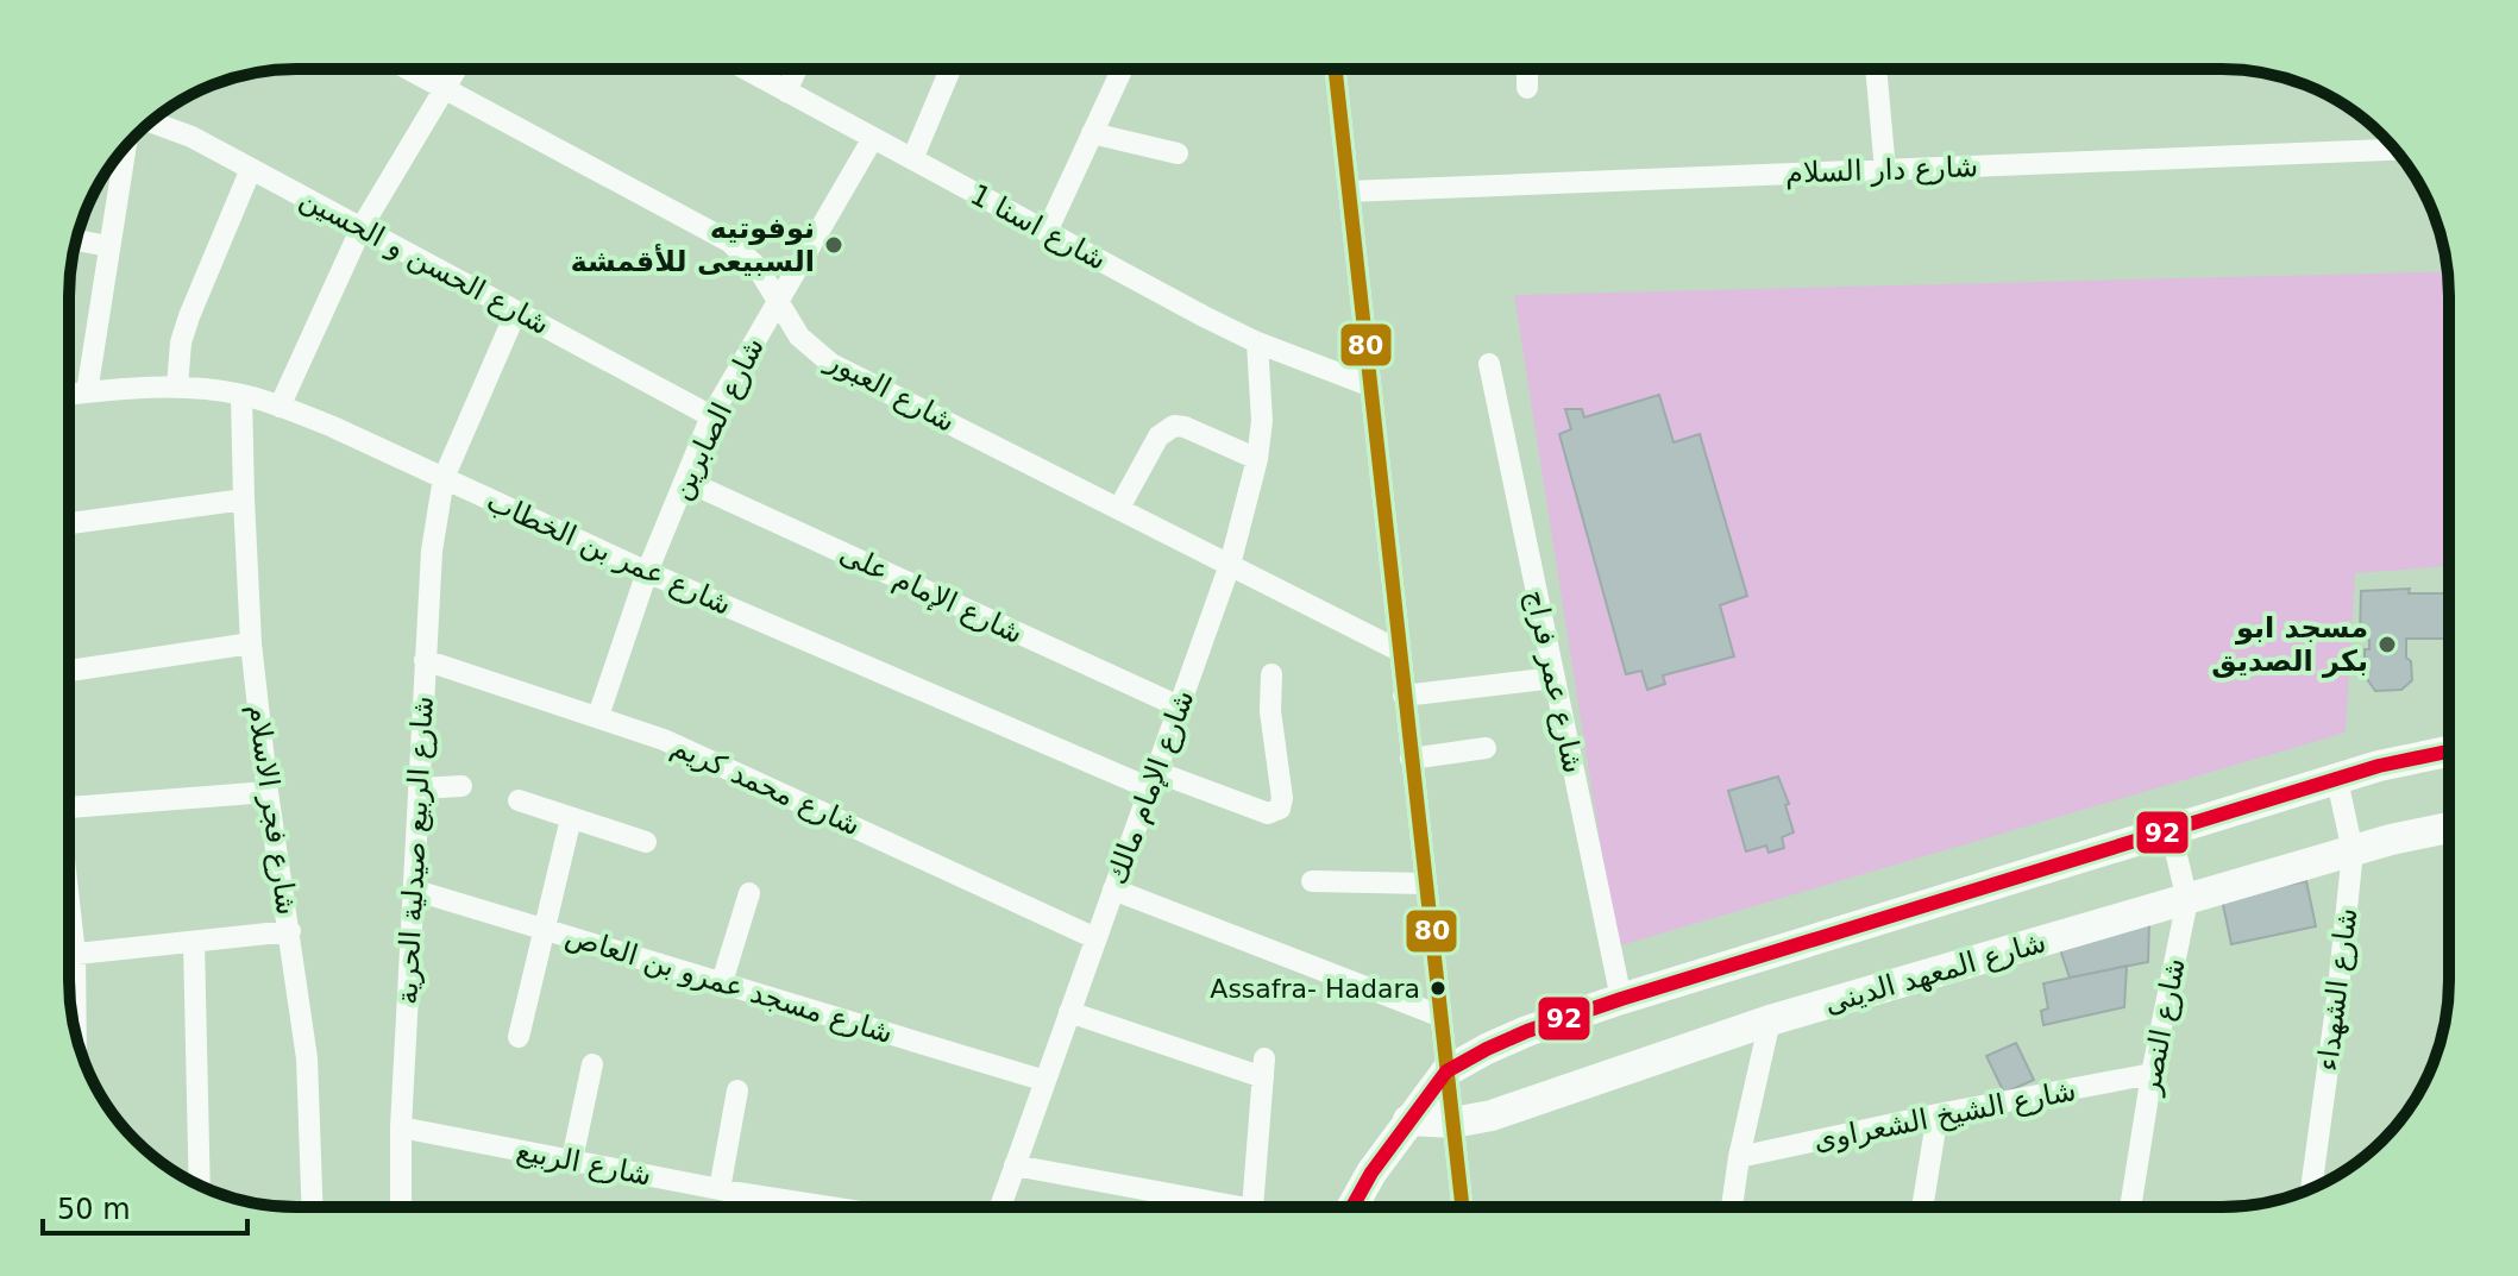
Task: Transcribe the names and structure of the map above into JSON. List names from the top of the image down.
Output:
{
  "streets": {
    "street": [
      "شارع دار السلام",
      "شارع اسنا 1",
      "شارع الحسن و الحسين",
      "شارع العبور",
      "شارع الصابرين",
      "شارع عمر بن الخطاب",
      "شارع الإمام على",
      "شارع عمر فراج",
      "شارع محمد كريم",
      "شارع الإمام مالك",
      "شارع فجر الاسلام",
      "شارع الربيع صيدلية الحرية",
      "شارع المعهد الدينى",
      "شارع مسجد عمرو بن العاص",
      "شارع الشهداء",
      "شارع النصر",
      "شارع الشيخ الشعراوى",
      "شارع الربيع"
    ]
  },
  "crossings": [
    ["شارع اسنا 1", "شارع الصابرين"],
    ["شارع اسنا 1", "شارع الإمام مالك"],
    ["شارع الحسن و الحسين", "شارع الصابرين"],
    ["شارع الحسن و الحسين", "شارع الربيع صيدلية الحرية"],
    ["شارع العبور", "شارع الصابرين"],
    ["شارع العبور", "شارع الإمام مالك"],
    ["شارع الصابرين", "شارع عمر بن الخطاب"],
    ["شارع الصابرين", "شارع الإمام على"],
    ["شارع الصابرين", "شارع محمد كريم"],
    ["شارع عمر بن الخطاب", "شارع الإمام مالك"],
    ["شارع عمر بن الخطاب", "شارع فجر الاسلام"],
    ["شارع عمر بن الخطاب", "شارع الربيع صيدلية الحرية"],
    ["شارع الإمام على", "شارع الإمام مالك"],
    ["شارع محمد كريم", "شارع الإمام مالك"],
    ["شارع محمد كريم", "شارع الربيع صيدلية الحرية"],
    ["شارع الإمام مالك", "شارع مسجد عمرو بن العاص"],
    ["شارع الربيع صيدلية الحرية", "شارع مسجد عمرو بن العاص"],
    ["شارع الربيع صيدلية الحرية", "شارع الربيع"],
    ["شارع المعهد الدينى", "شارع الشهداء"],
    ["شارع المعهد الدينى", "شارع النصر"],
    ["شارع النصر", "شارع الشيخ الشعراوى"]
  ],
  "places": ["نوفوتيه السبيعى للأقمشة", "مسجد ابو بكر الصديق", "Assafra- Hadara"],
  "lines": ["transit line 80", "transit line 92"],
  "scale_bar": "50 m"
}
